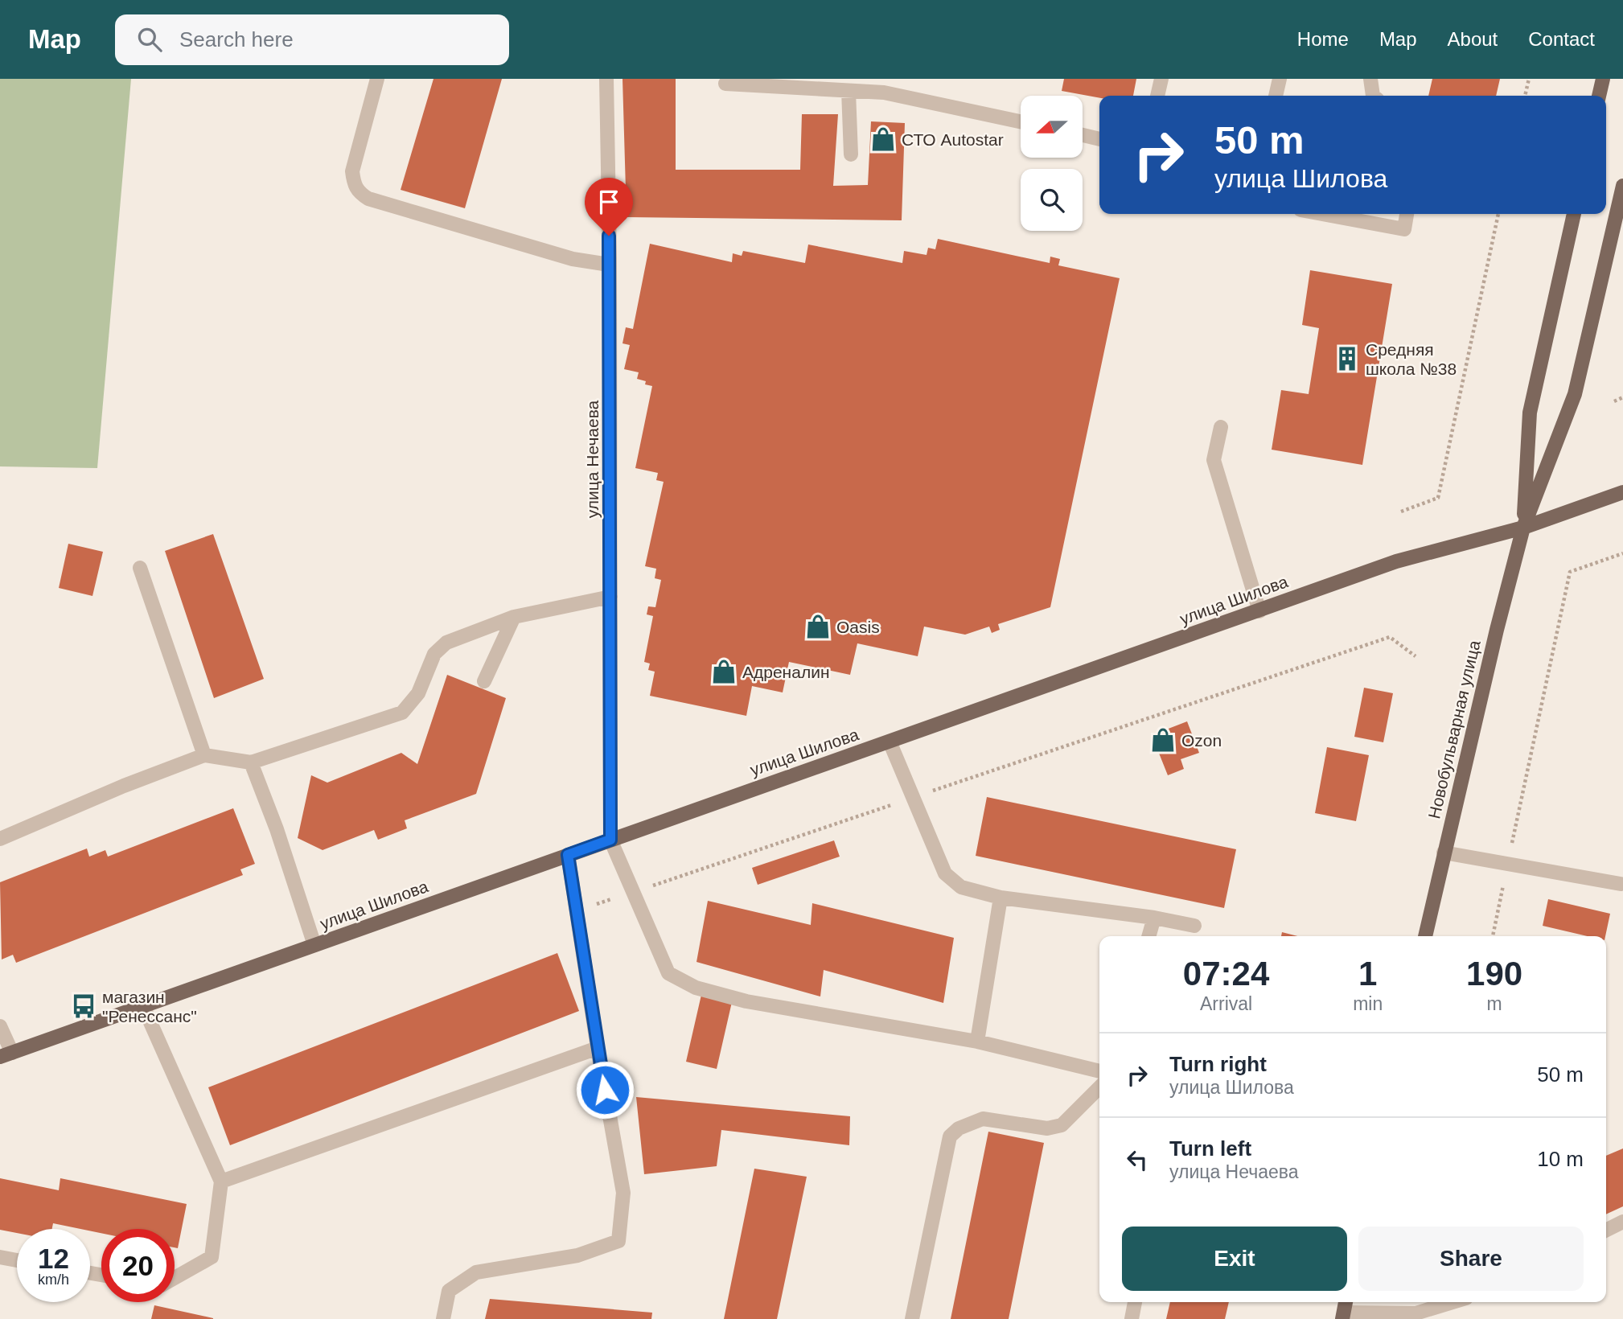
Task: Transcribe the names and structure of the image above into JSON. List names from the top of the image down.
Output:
{
  "streets": {
    "main road": ["улица Шилова", "Новобульварная улица"],
    "street": ["улица Нечаева"]
  },
  "crossings": [
    ["улица Нечаева", "улица Шилова"],
    ["улица Шилова", "Новобульварная улица"]
  ],
  "places": {
    "shop": [
      "СТО Autostar",
      "Oasis",
      "Адреналин",
      "Ozon"
    ],
    "building": ["Средняя школа №38"],
    "bus stop": ["магазин \"Ренессанс\""]
  },
  "north": "left",
  "page": {
    "header": "Map",
    "search": "Search here",
    "nav": [
      "Home",
      "Map",
      "About",
      "Contact"
    ],
    "turn": ["50 m", "улица Шилова"],
    "eta": [
      "07:24",
      "Arrival",
      "1",
      "min",
      "190",
      "m"
    ],
    "list": [
      {
        "name": "Turn right",
        "note": "улица Шилова",
        "value": "50 m"
      },
      {
        "name": "Turn left",
        "note": "улица Нечаева",
        "value": "10 m"
      }
    ],
    "buttons": ["Exit", "Share"],
    "speed": "12 km/h",
    "limit": "20"
  }
}
